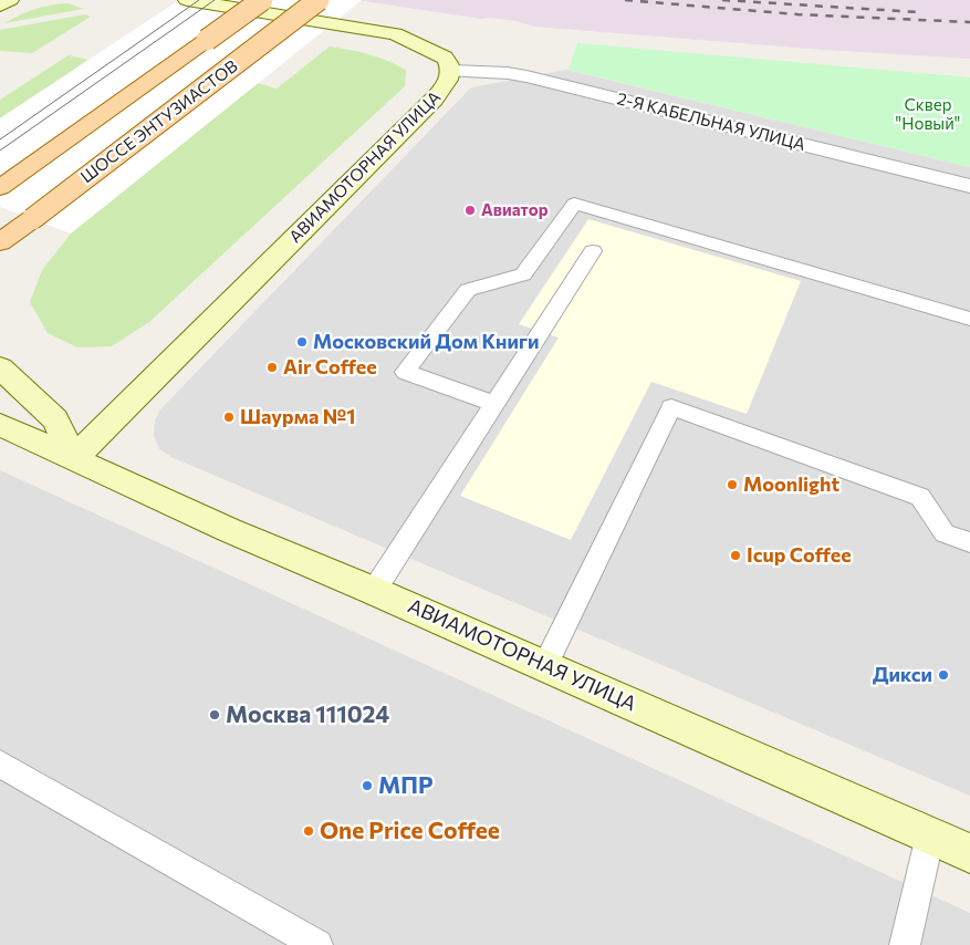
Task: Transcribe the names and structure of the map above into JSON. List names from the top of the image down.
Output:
{
  "streets": {
    "main road": ["ШОССЕ ЭНТУЗИАСТОВ", "АВИАМОТОРНАЯ УЛИЦА"],
    "street": ["2-Я КАБЕЛЬНАЯ УЛИЦА"]
  },
  "crossings": [
    ["2-Я КАБЕЛЬНАЯ УЛИЦА", "АВИАМОТОРНАЯ УЛИЦА"]
  ],
  "parks": ["Сквер \"Новый\""],
  "places": [
    "Авиатор",
    "Московский Дом Книги",
    "Air Coffee",
    "Шаурма №1",
    "Moonlight",
    "Icup Coffee",
    "Дикси",
    "Москва 111024",
    "МПР",
    "One Price Coffee"
  ]
}
